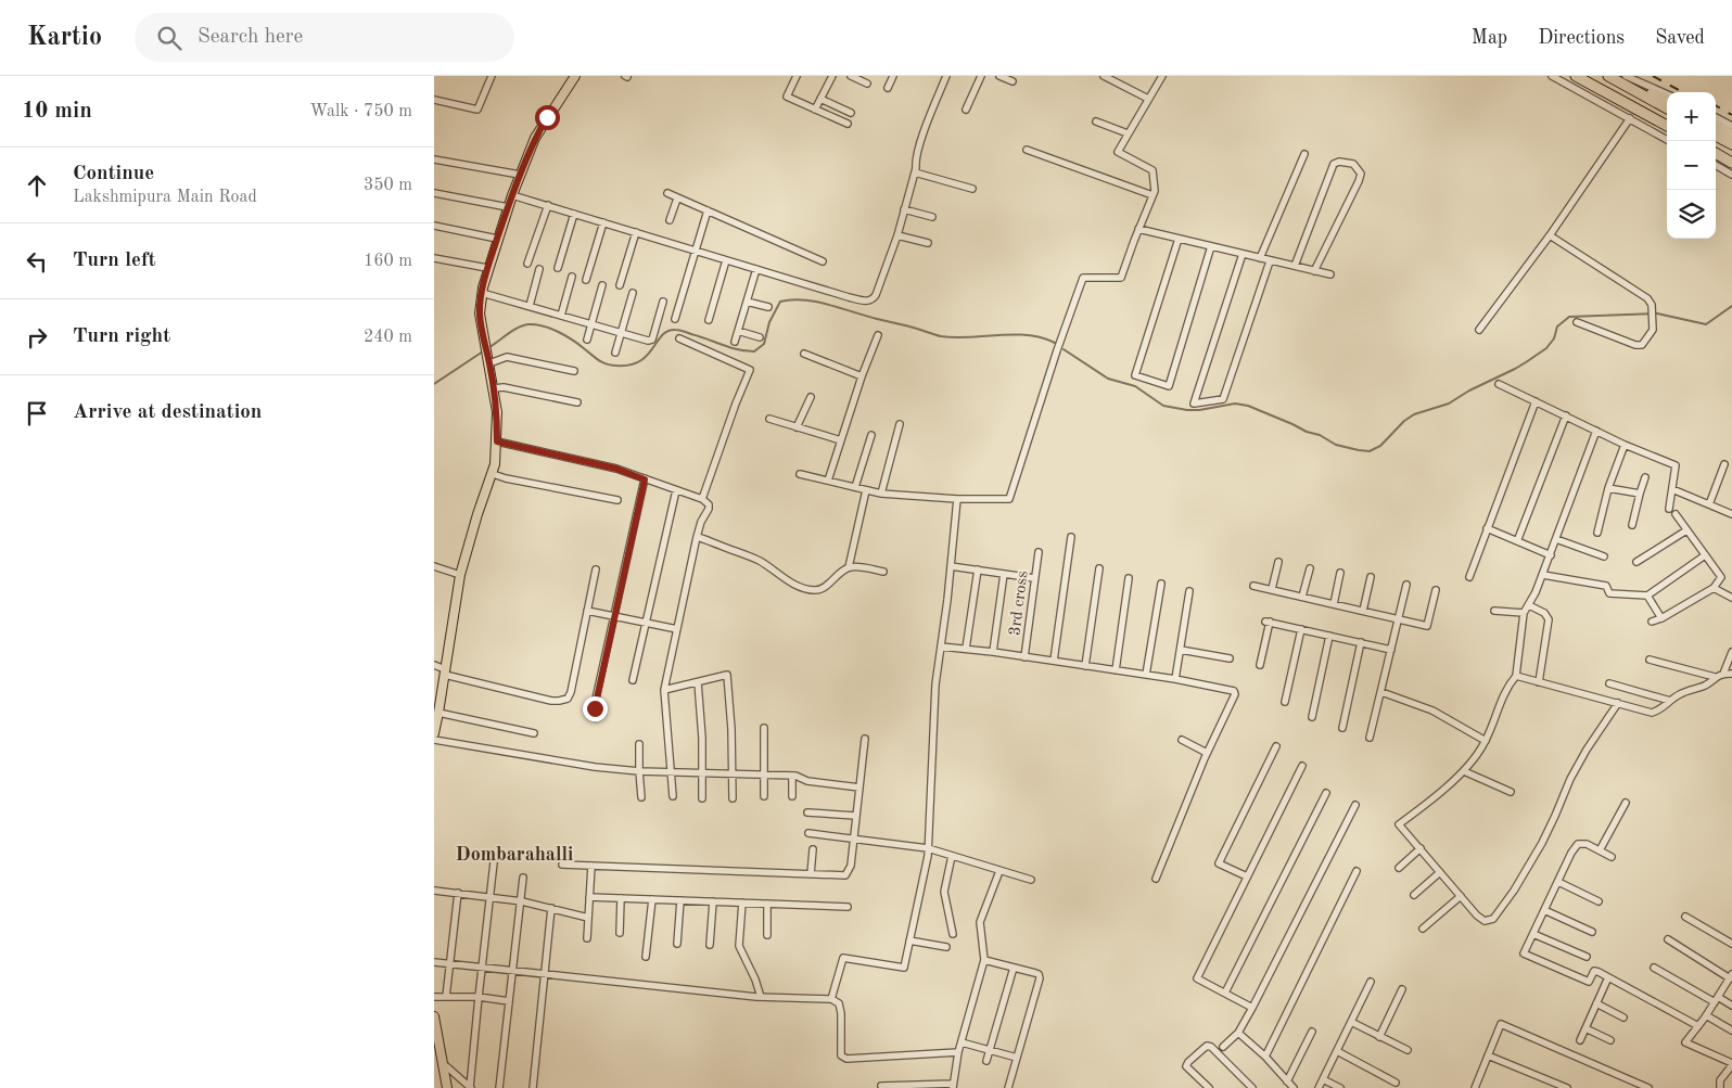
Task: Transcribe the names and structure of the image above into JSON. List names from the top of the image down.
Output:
{
  "streets": {
    "street": ["3rd cross"]
  },
  "districts": ["Dombarahalli"],
  "page": {
    "header": "Kartio",
    "search": "Search here",
    "nav": ["Map", "Directions", "Saved"],
    "heading": ["10 min", "Walk · 750 m"],
    "map_buttons": ["+", "−"],
    "list": [
      ["Continue", "Lakshmipura Main Road", "350 m"],
      ["Turn left", "160 m"],
      ["Turn right", "240 m"],
      "Arrive at destination"
    ]
  }
}
